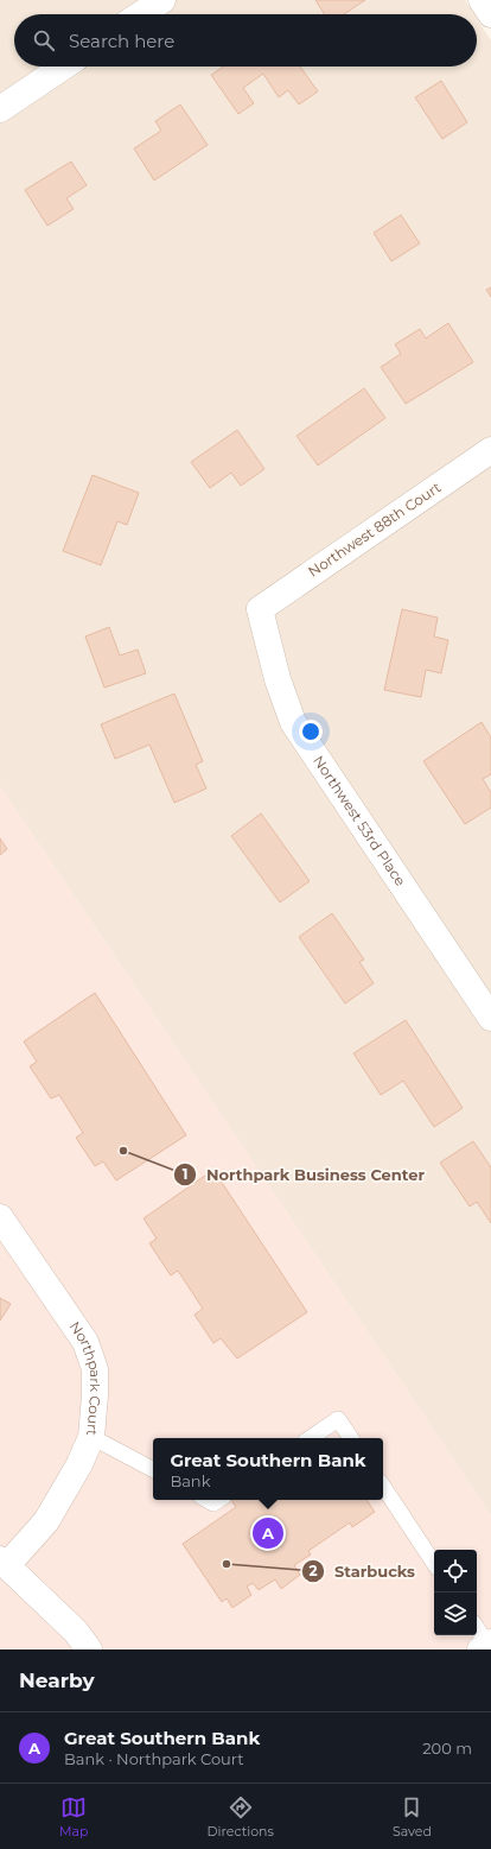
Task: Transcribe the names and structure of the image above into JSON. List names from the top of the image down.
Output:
{
  "streets": {
    "street": ["Northwest 88th Court", "Northwest 53rd Place", "Northpark Court"]
  },
  "crossings": [
    ["Northwest 88th Court", "Northwest 53rd Place"]
  ],
  "places": ["Northpark Business Center", "Starbucks"],
  "page": {
    "search": "Search here",
    "popup": ["Great Southern Bank", "Bank"],
    "pins": "A",
    "heading": "Nearby",
    "list": [
      {
        "mark": "A",
        "name": "Great Southern Bank",
        "note": "Bank · Northpark Court",
        "value": "200 m"
      }
    ],
    "nav": ["Map", "Directions", "Saved"]
  }
}
